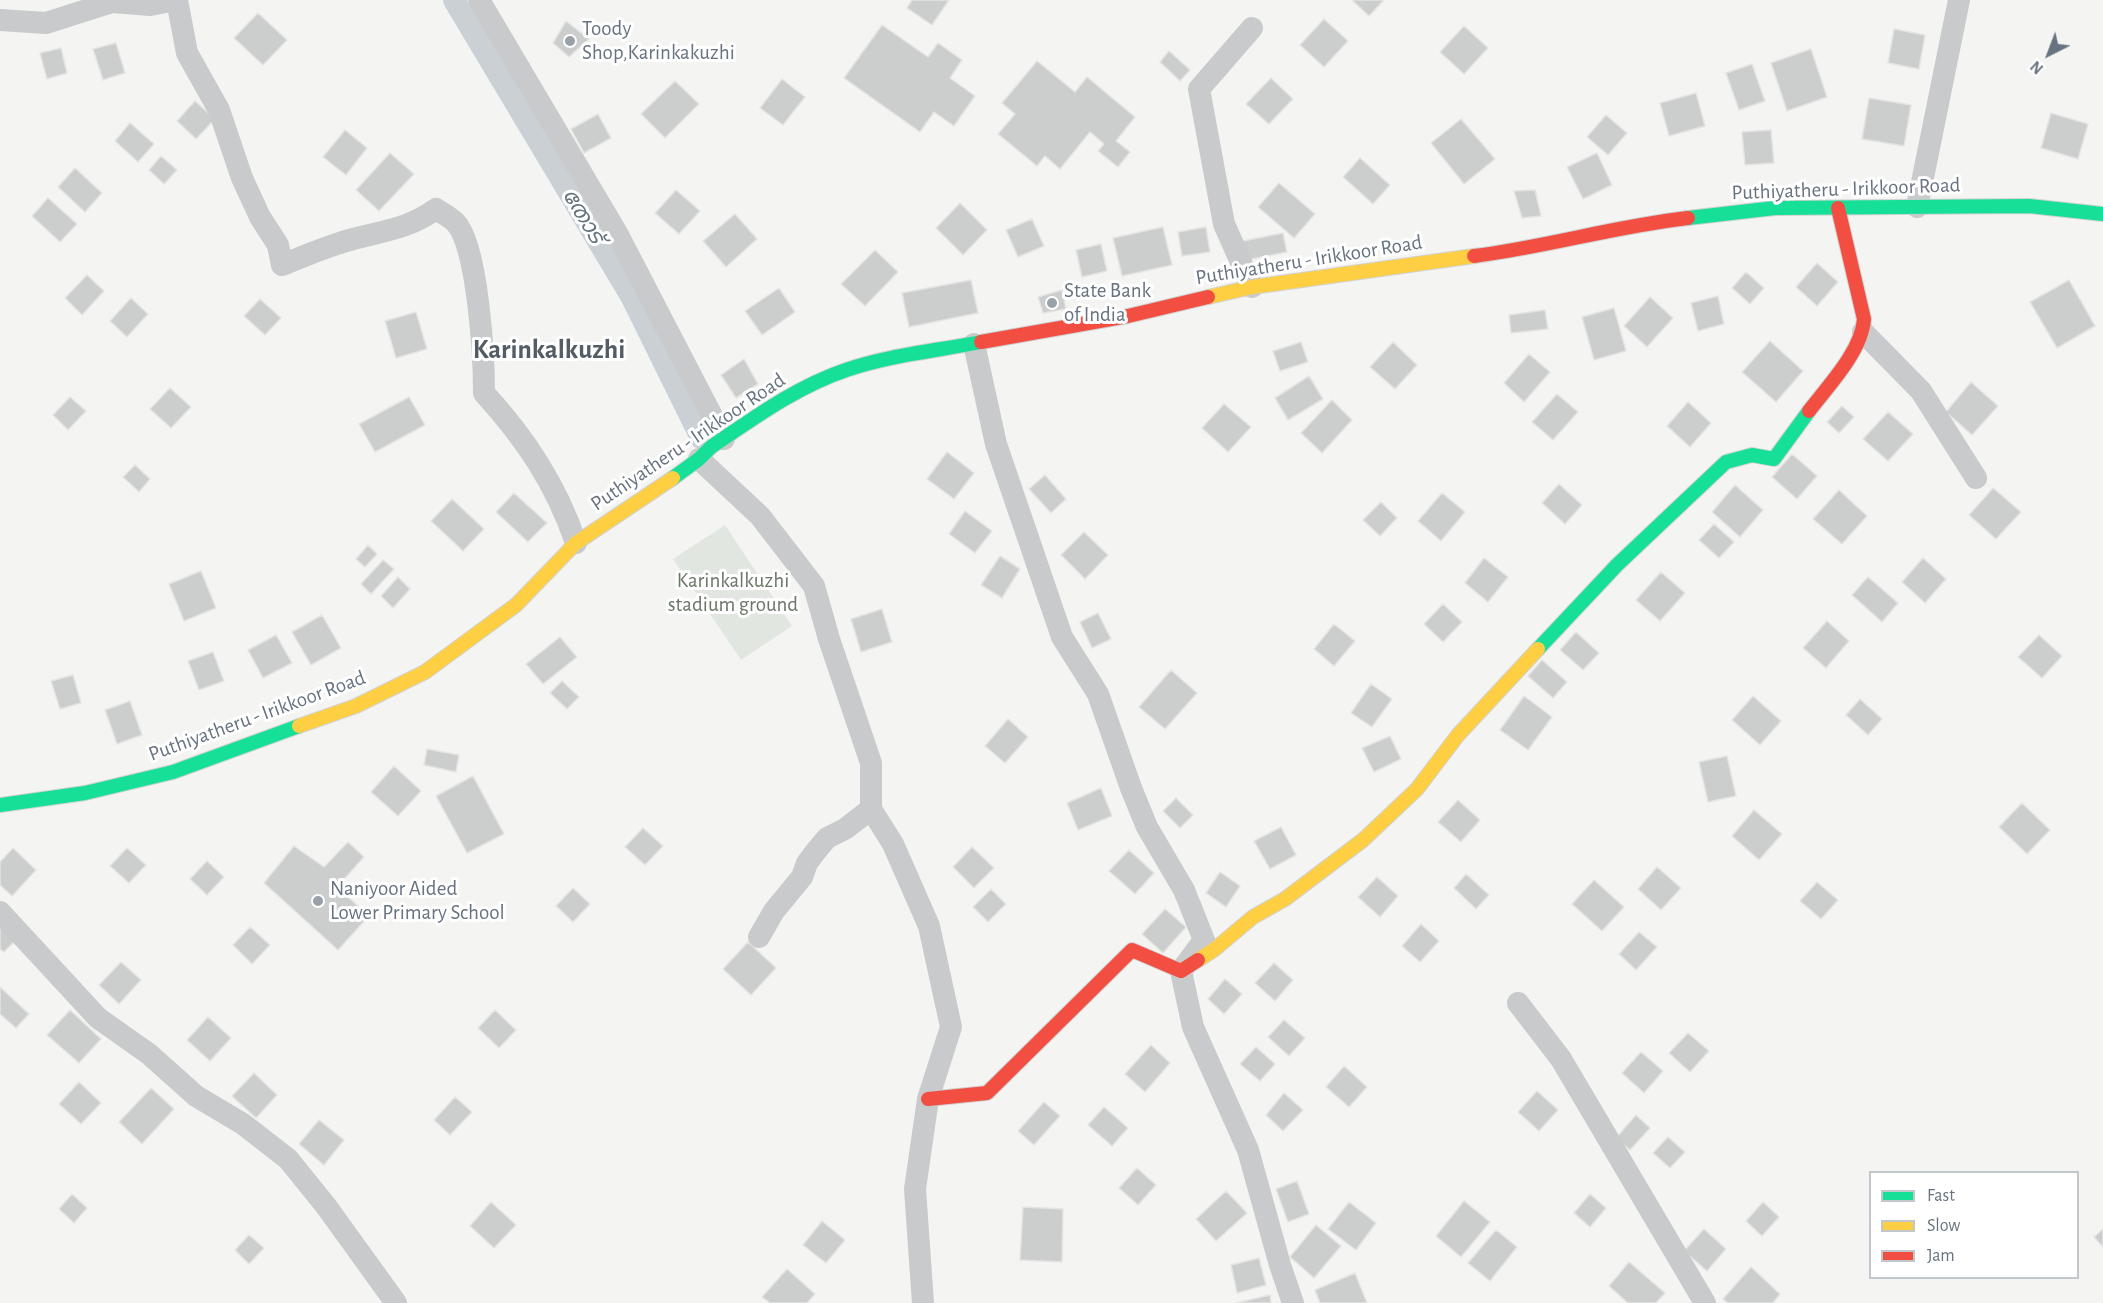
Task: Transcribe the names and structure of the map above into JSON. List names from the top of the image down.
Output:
{
  "streets": {
    "main road": ["Puthiyatheru - Irikkoor Road"]
  },
  "districts": ["Karinkalkuzhi"],
  "water": ["തോട്"],
  "parks": ["Karinkalkuzhi stadium ground"],
  "places": ["Toody Shop,Karinkakuzhi", "State Bank of India", "Naniyoor Aided Lower Primary School"],
  "legend": ["Fast", "Slow", "Jam"],
  "north": "bottom left"
}
